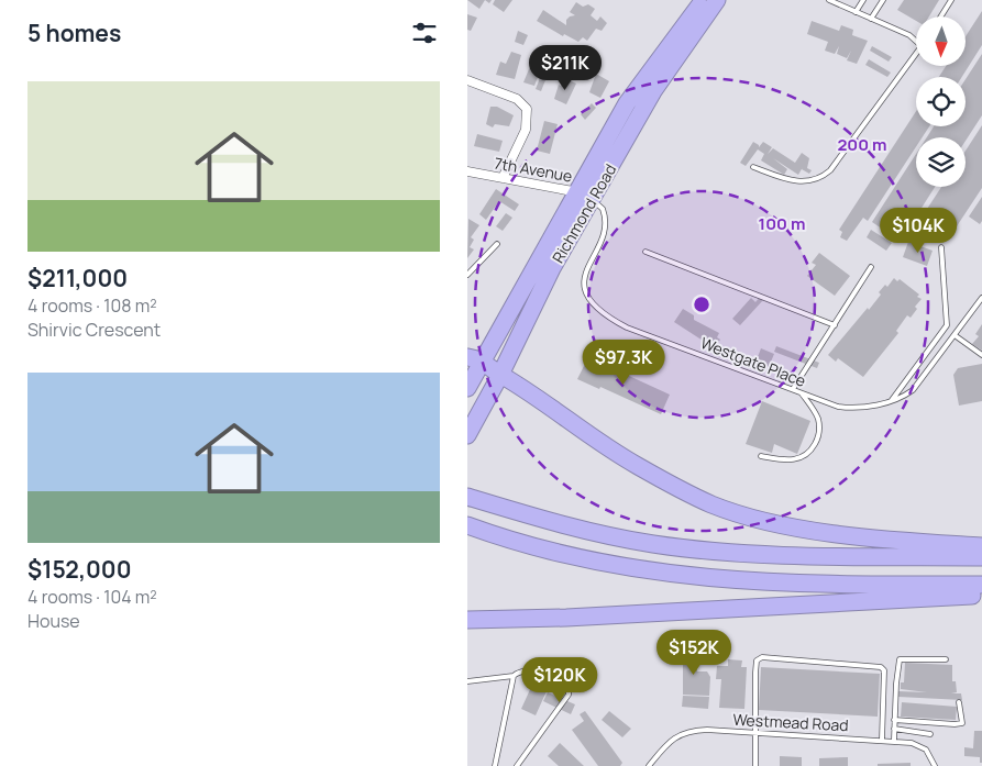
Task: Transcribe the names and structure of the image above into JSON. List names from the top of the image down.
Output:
{
  "streets": {
    "highway": ["Richmond Road"],
    "street": ["7th Avenue"],
    "lane": ["Westgate Place", "Westmead Road"]
  },
  "crossings": [
    ["7th Avenue", "Richmond Road"],
    ["7th Avenue", "Westgate Place"],
    ["Richmond Road", "Westgate Place"]
  ],
  "north": "bottom",
  "page": {
    "heading": "5 homes",
    "price": [
      "$211K",
      "$104K",
      "$97.3K",
      "$152K",
      "$120K"
    ],
    "list": [
      {
        "name": "$211,000",
        "note": "4 rooms · 108 m² · Shirvic Crescent"
      },
      {
        "name": "$152,000",
        "note": "4 rooms · 104 m² · House"
      }
    ]
  },
  "rings": ["200 m", "100 m"]
}
